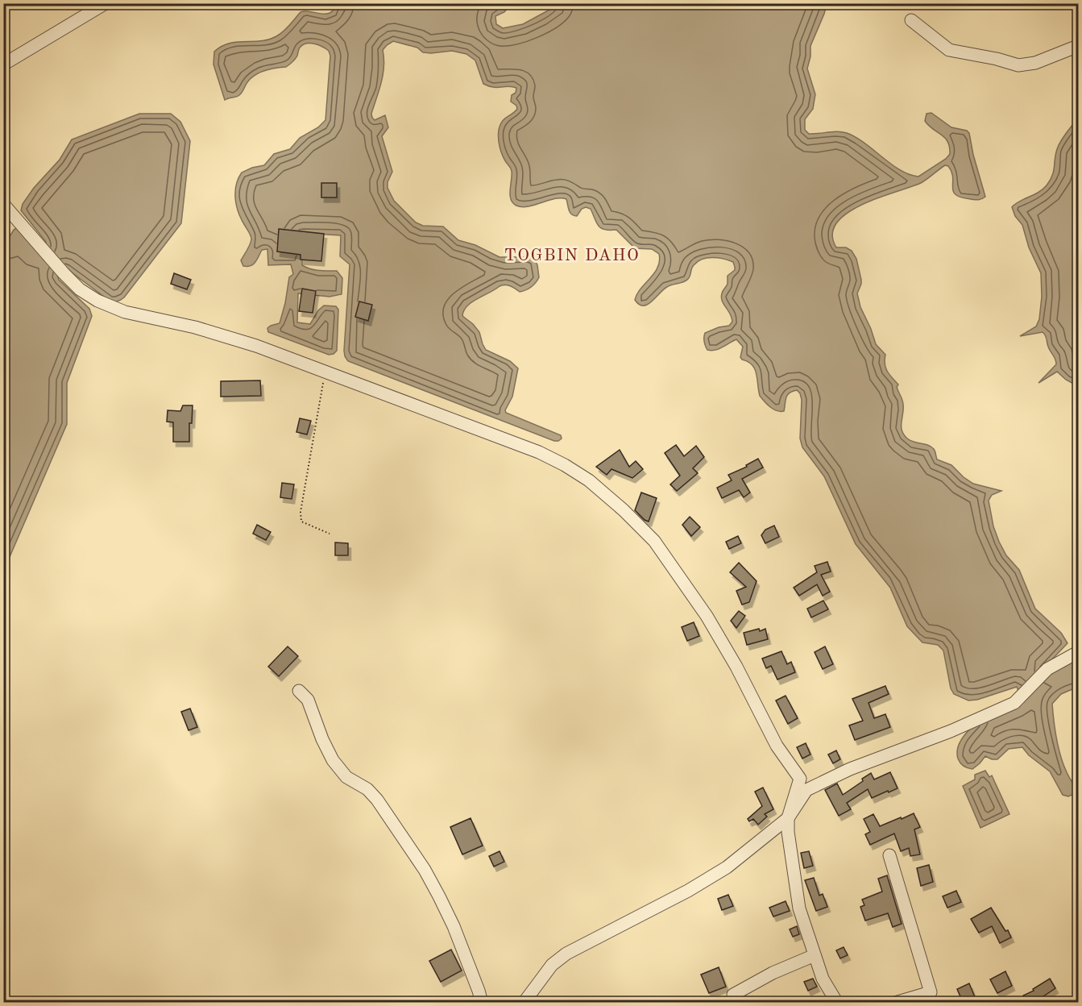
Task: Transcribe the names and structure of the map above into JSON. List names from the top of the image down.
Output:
{
  "districts": ["TOGBIN DAHO"]
}
